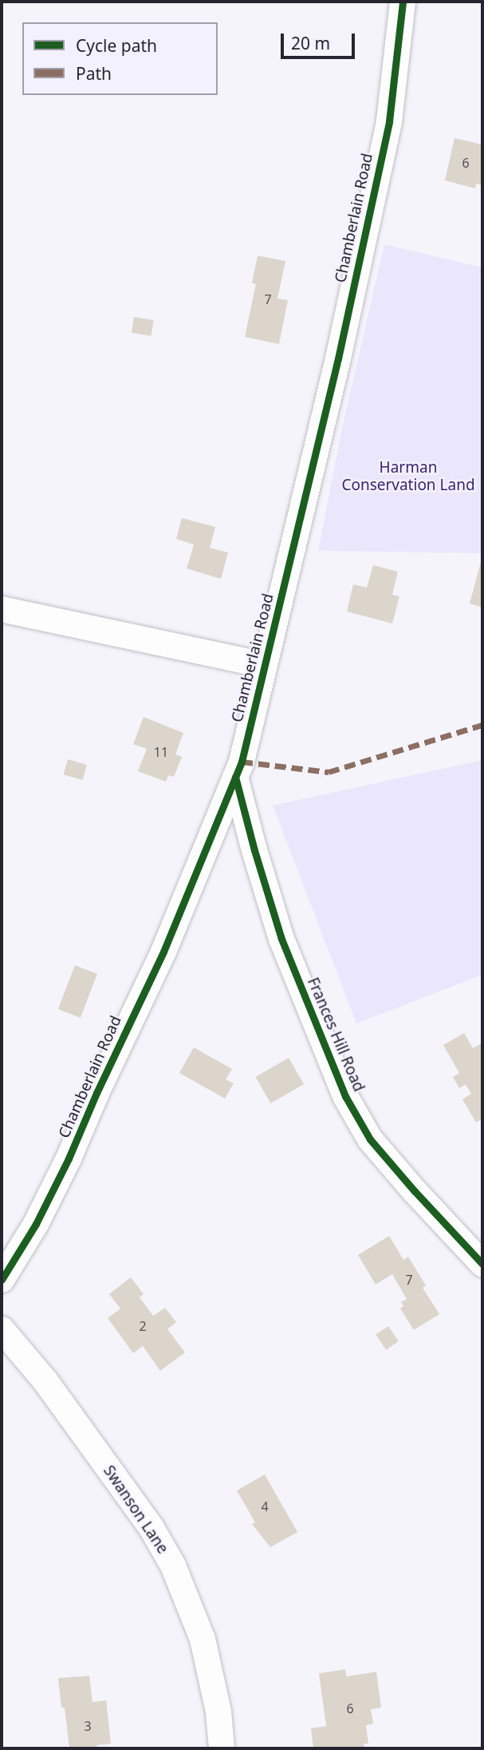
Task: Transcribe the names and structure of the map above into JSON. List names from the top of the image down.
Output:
{
  "streets": {
    "street": ["Chamberlain Road", "Frances Hill Road", "Swanson Lane"]
  },
  "crossings": [
    ["Chamberlain Road", "Frances Hill Road"]
  ],
  "parks": ["Harman Conservation Land"],
  "house_numbers": [
    "6",
    "7",
    "11",
    "7",
    "2",
    "4",
    "6",
    "3"
  ],
  "legend": ["Cycle path", "Path"],
  "scale_bar": "20 m"
}
